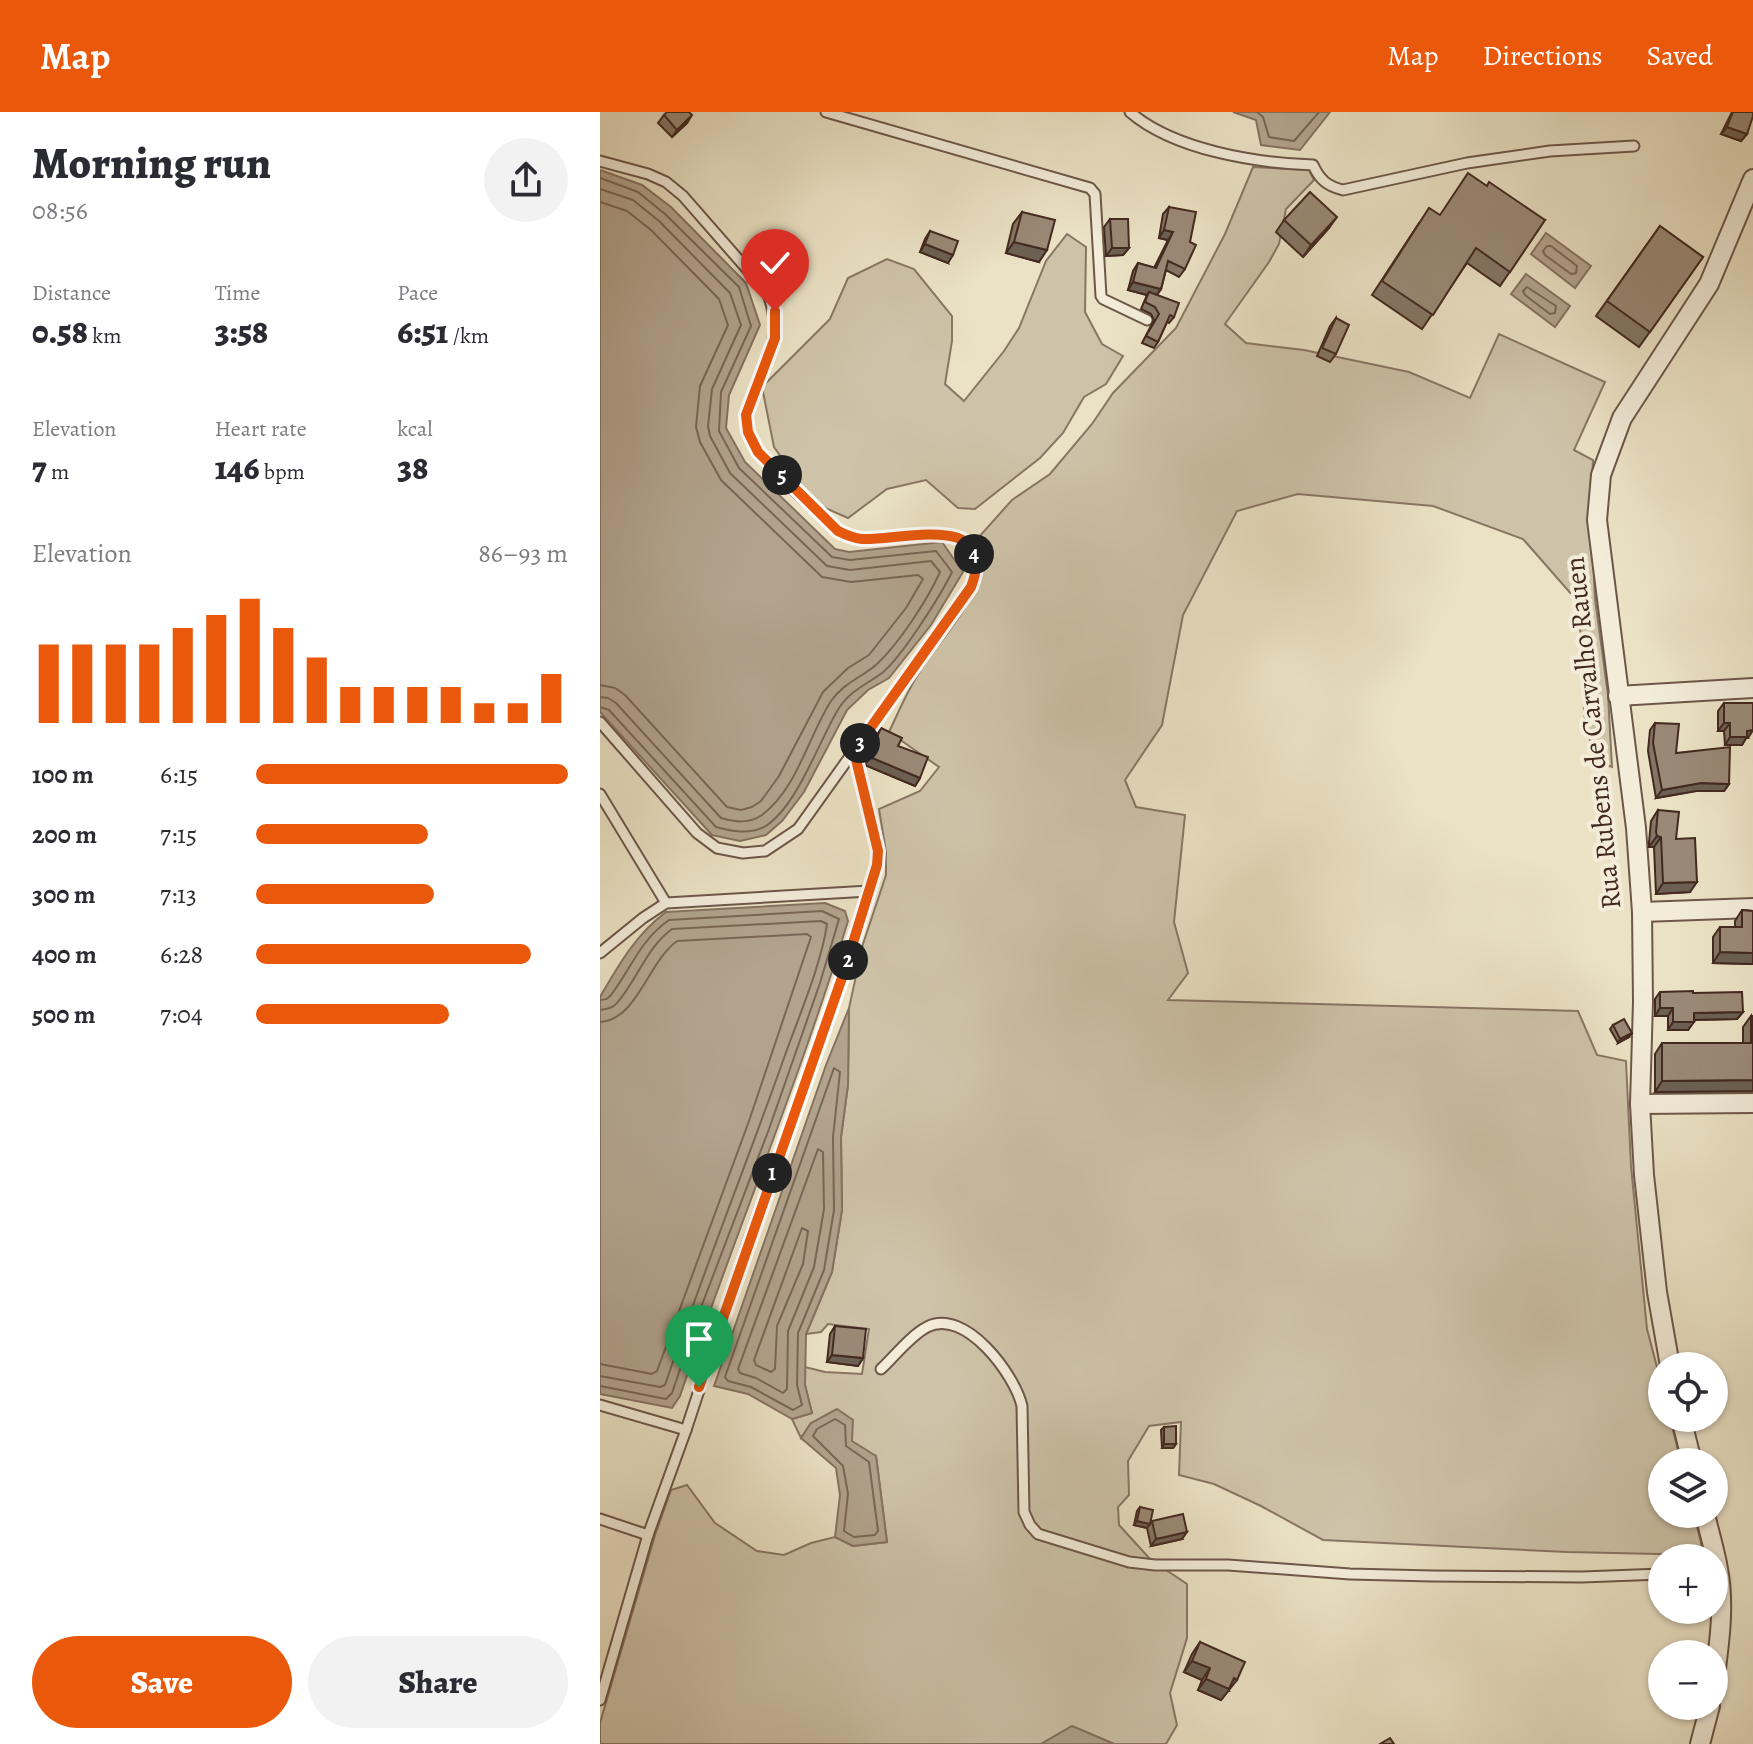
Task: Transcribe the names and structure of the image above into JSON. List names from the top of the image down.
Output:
{
  "streets": {
    "street": ["Rua Rubens de Carvalho Rauen"]
  },
  "page": {
    "header": "Map",
    "nav": ["Map", "Directions", "Saved"],
    "heading": ["Morning run", "08:56"],
    "stats": [
      ["Distance", "0.58 km"],
      ["Time", "3:58"],
      ["Pace", "6:51 /km"],
      ["Elevation", "7 m"],
      ["Heart rate", "146 bpm"],
      ["kcal", "38"]
    ],
    "pins": [
      "5",
      "4",
      "3",
      "2",
      "1"
    ],
    "chart": ["Elevation", "86–93 m"],
    "list": [
      {
        "name": "100 m",
        "note": "6:15"
      },
      {
        "name": "200 m",
        "note": "7:15"
      },
      {
        "name": "300 m",
        "note": "7:13"
      },
      {
        "name": "400 m",
        "note": "6:28"
      },
      {
        "name": "500 m",
        "note": "7:04"
      }
    ],
    "map_buttons": ["+", "−"],
    "buttons": ["Save", "Share"]
  }
}
